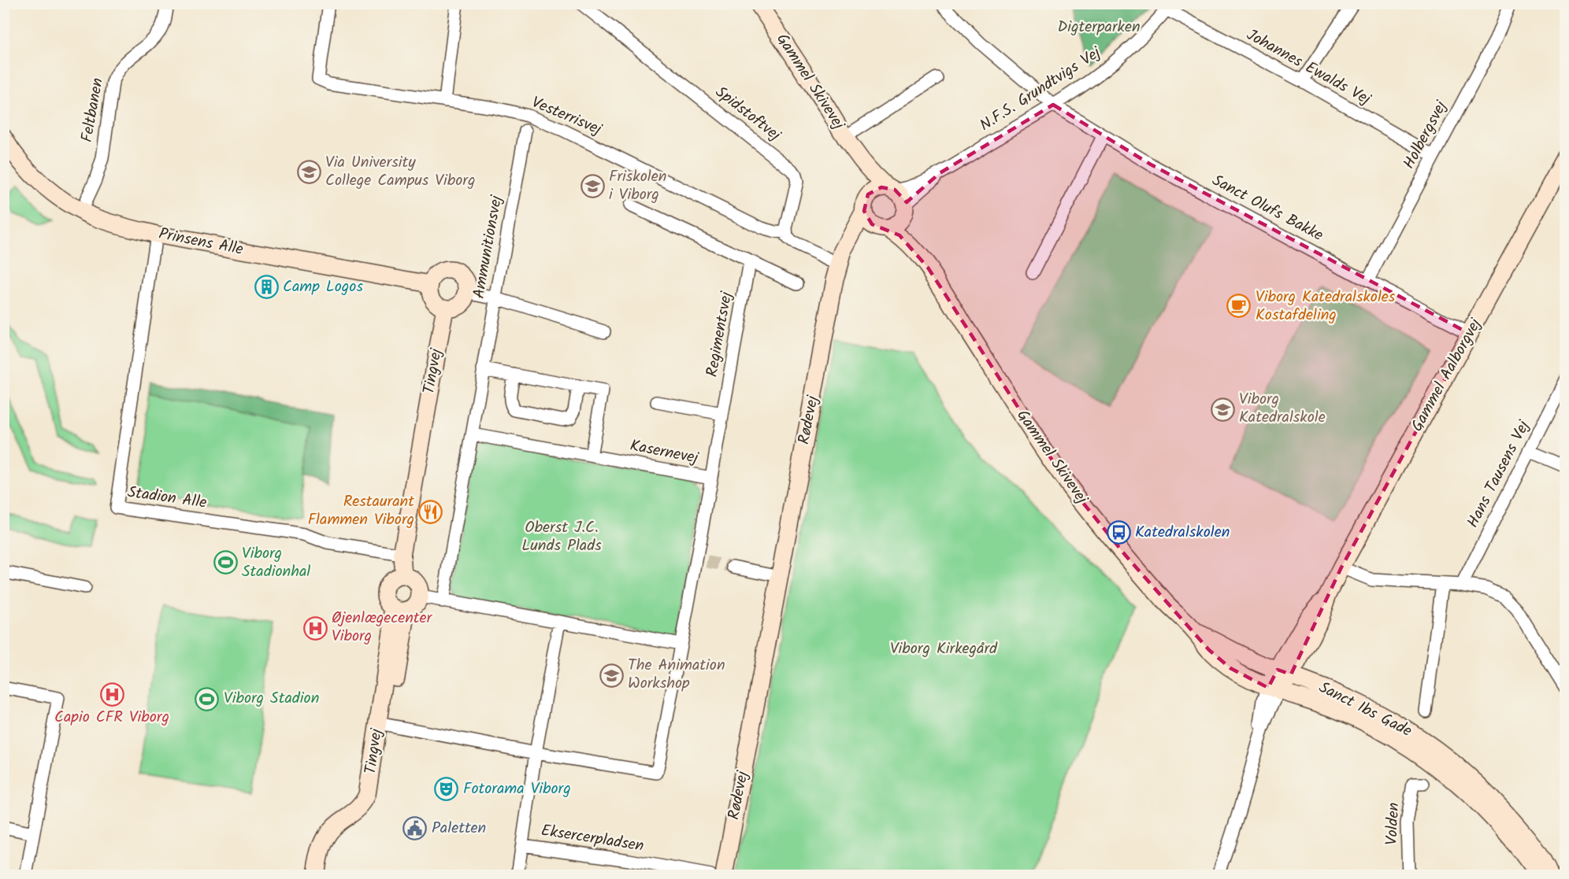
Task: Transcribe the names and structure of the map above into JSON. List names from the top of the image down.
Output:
{
  "streets": {
    "street": [
      "Johannes Ewalds Vej",
      "Gammel Skivevej",
      "N.F.S. Grundtvigs Vej",
      "Feltbanen",
      "Spidstoftvej",
      "Vesterrisvej",
      "Holbergsvej",
      "Sanct Olufs Bakke",
      "Prinsens Alle",
      "Ammunitionsvej",
      "Regimentsvej",
      "Tingvej",
      "Gammel Aalborgvej",
      "Rødevej",
      "Kasernevej",
      "Hans Tausens Vej",
      "Stadion Alle",
      "Sanct Ibs Gade",
      "Volden",
      "Eksercerpladsen"
    ]
  },
  "crossings": [
    ["Johannes Ewalds Vej", "N.F.S. Grundtvigs Vej"],
    ["Johannes Ewalds Vej", "Holbergsvej"],
    ["Gammel Skivevej", "N.F.S. Grundtvigs Vej"],
    ["Gammel Skivevej", "Gammel Aalborgvej"],
    ["Gammel Skivevej", "Rødevej"],
    ["Gammel Skivevej", "Sanct Ibs Gade"],
    ["N.F.S. Grundtvigs Vej", "Sanct Olufs Bakke"],
    ["N.F.S. Grundtvigs Vej", "Rødevej"],
    ["Feltbanen", "Prinsens Alle"],
    ["Spidstoftvej", "Vesterrisvej"],
    ["Holbergsvej", "Sanct Olufs Bakke"],
    ["Sanct Olufs Bakke", "Gammel Aalborgvej"],
    ["Prinsens Alle", "Tingvej"],
    ["Prinsens Alle", "Stadion Alle"],
    ["Ammunitionsvej", "Kasernevej"],
    ["Regimentsvej", "Kasernevej"],
    ["Tingvej", "Stadion Alle"],
    ["Gammel Aalborgvej", "Sanct Ibs Gade"],
    ["Kasernevej", "Eksercerpladsen"]
  ],
  "parks": ["Digterparken", "Oberst J.C. Lunds Plads", "Viborg Kirkegård"],
  "places": {
    "school or university": [
      "Via University College Campus Viborg",
      "Friskolen i Viborg",
      "Viborg Katedralskole",
      "The Animation Workshop"
    ],
    "building": ["Camp Logos"],
    "cafe": ["Viborg Katedralskoles Kostafdeling"],
    "restaurant": ["Restaurant Flammen Viborg"],
    "bus stop": ["Katedralskolen"],
    "sports": ["Viborg Stadionhal", "Viborg Stadion"],
    "hospital": ["Øjenlægecenter Viborg", "Capio CFR Viborg"],
    "theatre": ["Fotorama Viborg"],
    "public building": ["Paletten"]
  }
}
